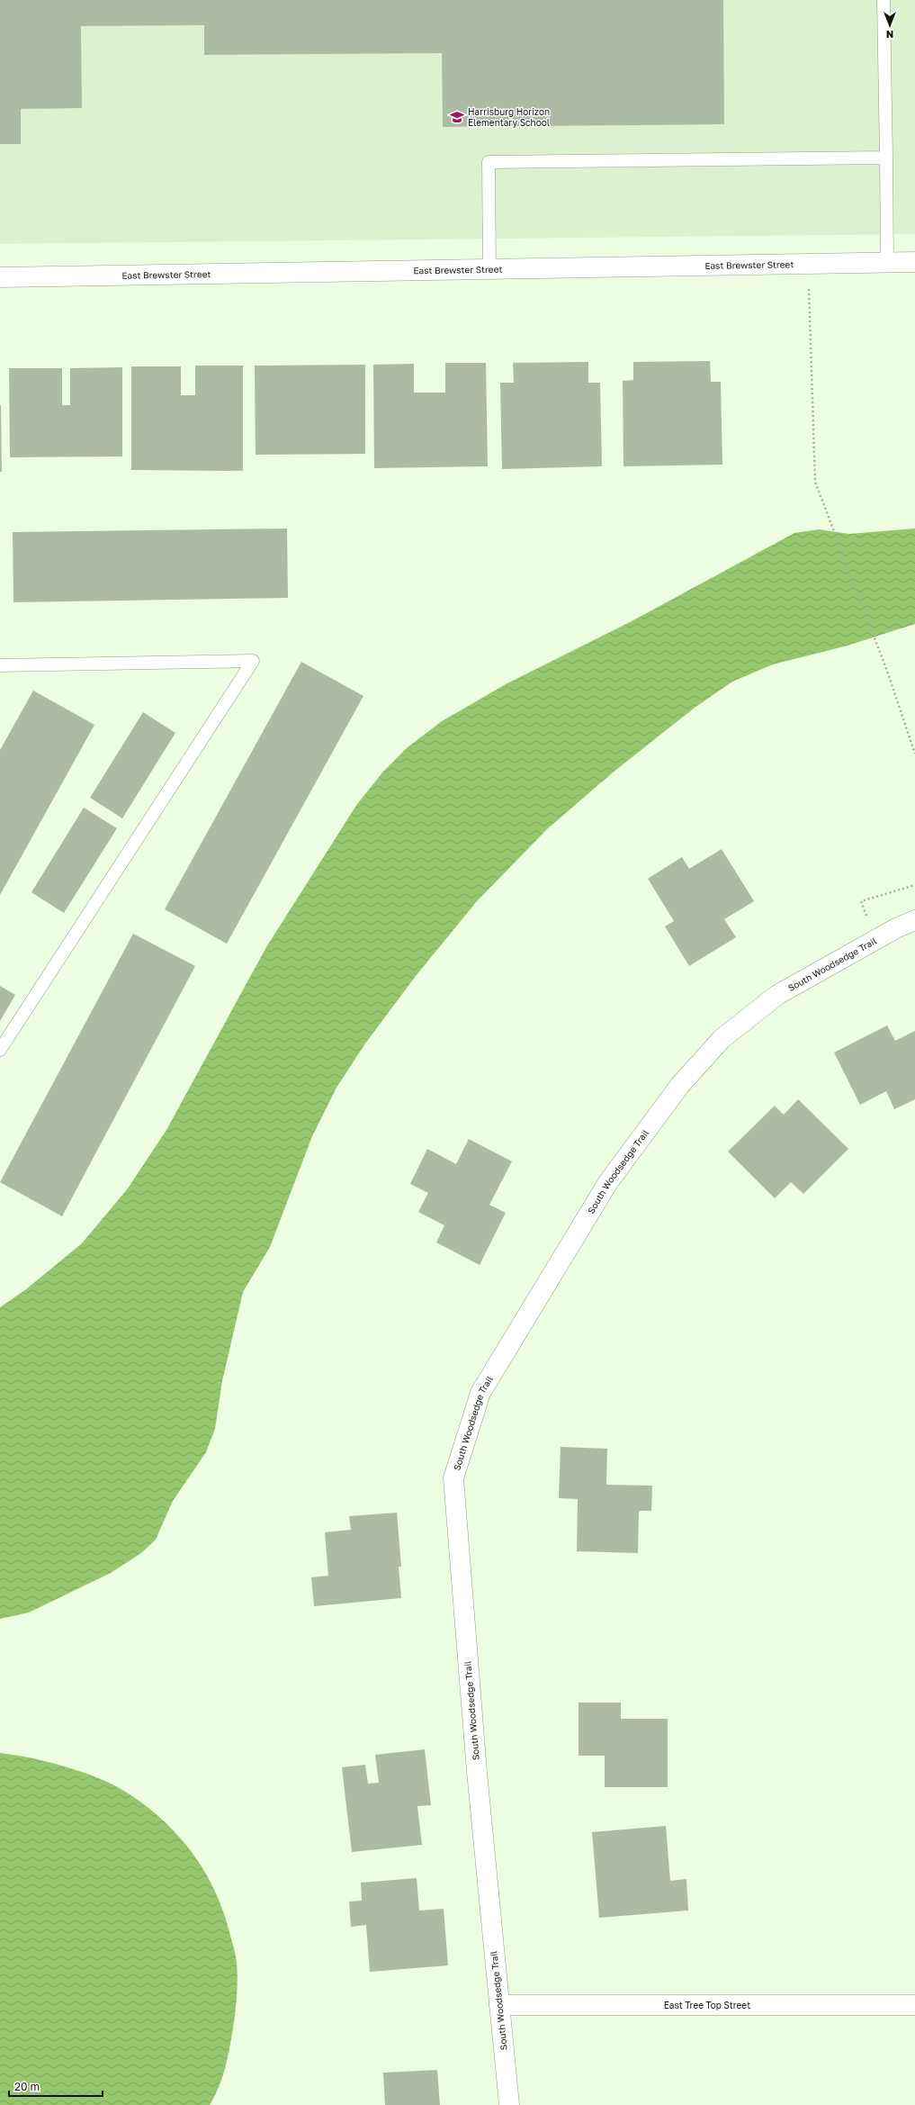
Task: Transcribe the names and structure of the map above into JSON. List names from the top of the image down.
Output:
{
  "streets": {
    "street": ["East Brewster Street", "South Woodsedge Trail", "East Tree Top Street"]
  },
  "crossings": [
    ["South Woodsedge Trail", "East Tree Top Street"]
  ],
  "places": {
    "school or university": ["Harrisburg Horizon Elementary School"]
  },
  "scale_bar": "20 m",
  "north": "bottom"
}
